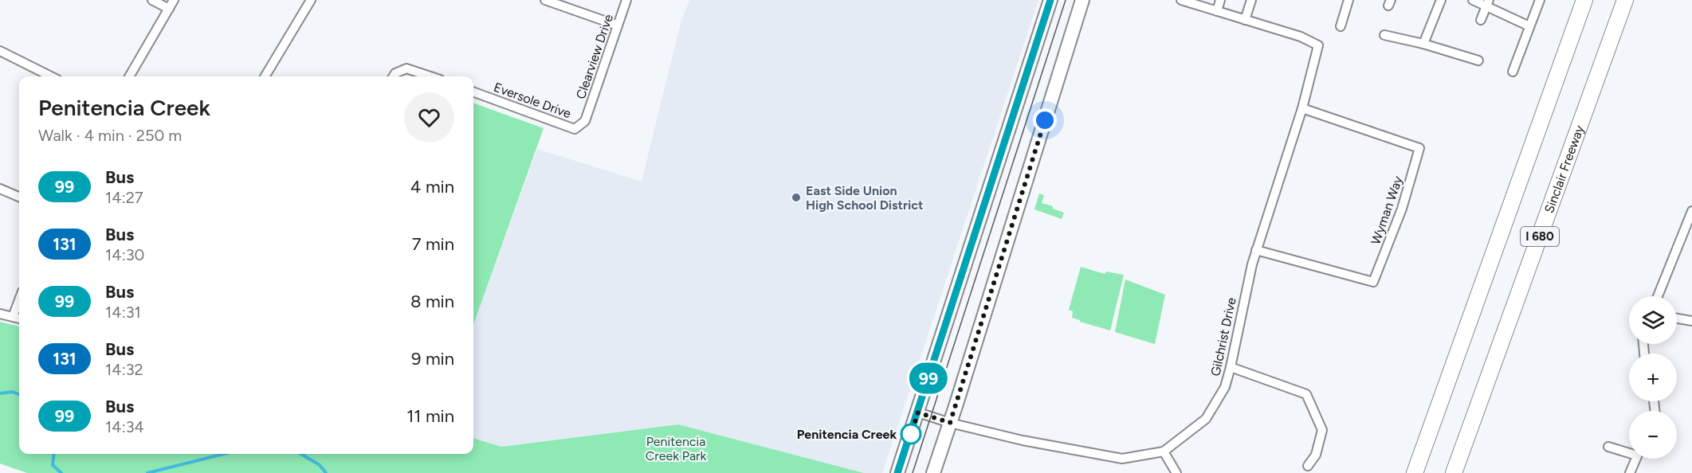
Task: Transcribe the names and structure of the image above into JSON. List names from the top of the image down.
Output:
{
  "streets": {
    "highway": ["Sinclair Freeway", "I 680"],
    "street": [
      "Clearview Drive",
      "Eversole Drive",
      "Wyman Way",
      "Gilchrist Drive"
    ]
  },
  "crossings": [
    ["Clearview Drive", "Eversole Drive"],
    ["Wyman Way", "Gilchrist Drive"]
  ],
  "parks": ["Penitencia Creek Park"],
  "places": ["East Side Union High School District", "Penitencia Creek"],
  "lines": ["bus line 99"],
  "page": {
    "on_map": "99",
    "heading": ["Penitencia Creek", "Walk · 4 min · 250 m"],
    "list": [
      {
        "mark": "99",
        "name": "Bus",
        "note": "14:27",
        "value": "4 min"
      },
      {
        "mark": "131",
        "name": "Bus",
        "note": "14:30",
        "value": "7 min"
      },
      {
        "mark": "99",
        "name": "Bus",
        "note": "14:31",
        "value": "8 min"
      },
      {
        "mark": "131",
        "name": "Bus",
        "note": "14:32",
        "value": "9 min"
      },
      {
        "mark": "99",
        "name": "Bus",
        "note": "14:34",
        "value": "11 min"
      }
    ],
    "map_buttons": ["+", "−"]
  }
}
